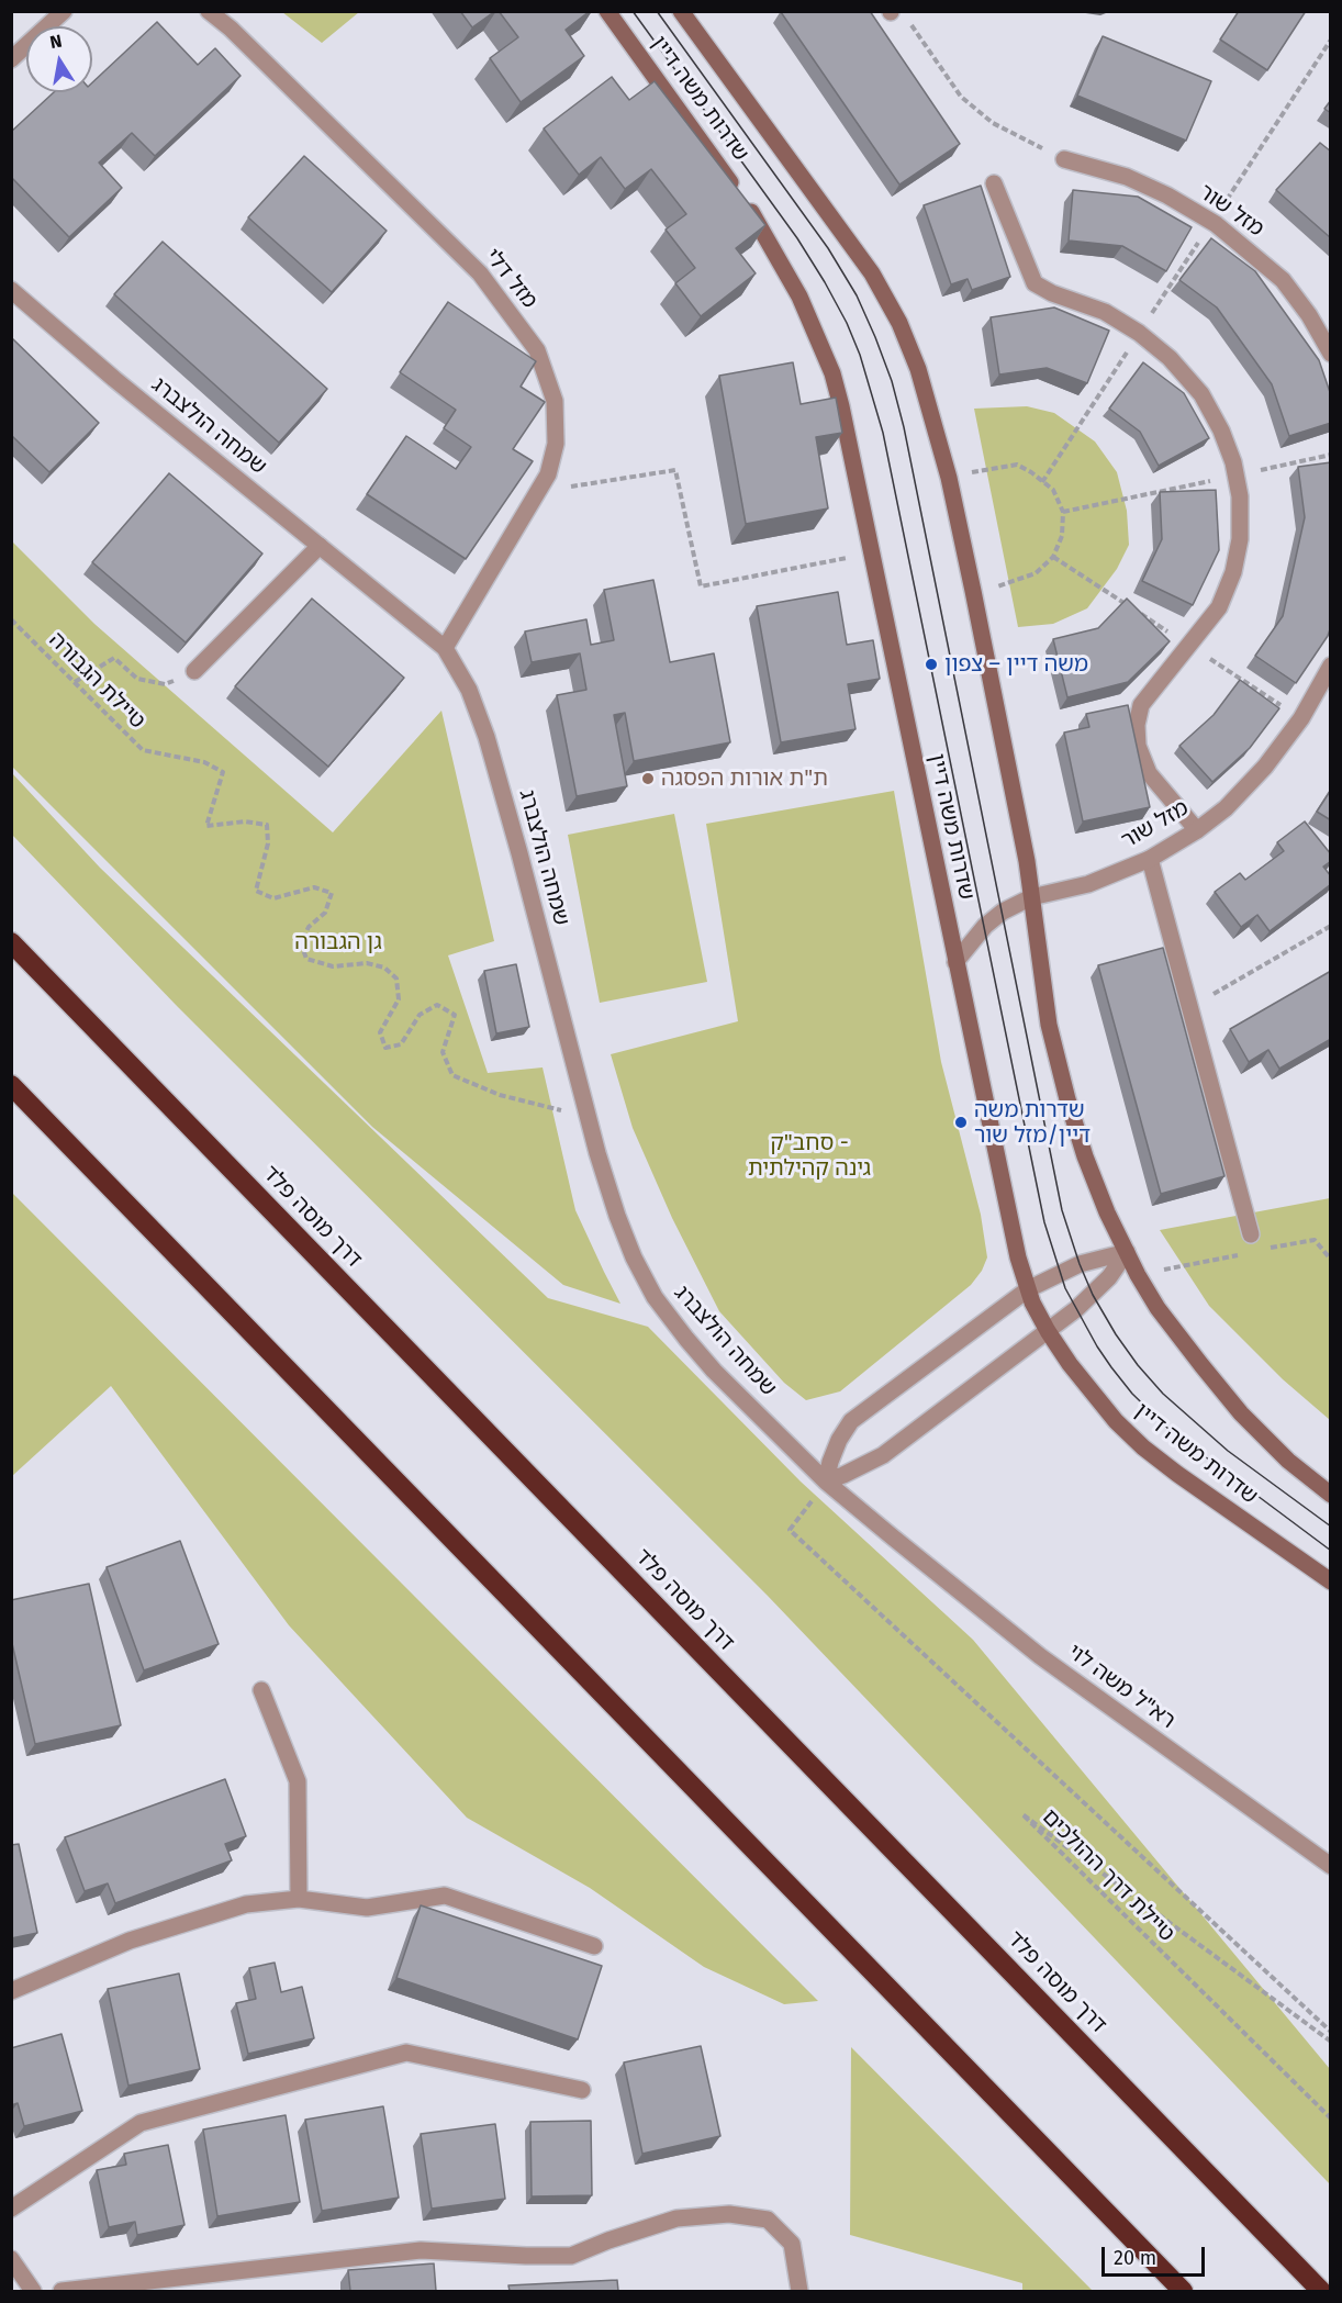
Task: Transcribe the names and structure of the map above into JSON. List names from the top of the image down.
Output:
{
  "streets": {
    "highway": ["דרך מוסה פלד"],
    "street": [
      "שדרות משה דיין",
      "מזל שור",
      "מזל דלי",
      "שמחה הולצברג",
      "רא\"ל משה לוי"
    ],
    "path": ["טיילת הגבורה", "טיילת דרך ההולכים"]
  },
  "crossings": [
    ["שדרות משה דיין", "מזל שור"],
    ["מזל דלי", "שמחה הולצברג"],
    ["שמחה הולצברג", "טיילת הגבורה"],
    ["שמחה הולצברג", "רא\"ל משה לוי"],
    ["שמחה הולצברג", "טיילת דרך ההולכים"]
  ],
  "parks": ["גן הגבורה", "סחב\"ק - גינה קהילתית"],
  "places": ["משה דיין – צפון", "ת\"ת אורות הפסגה", "שדרות משה דיין/מזל שור"],
  "scale_bar": "20 m",
  "north": "top"
}
